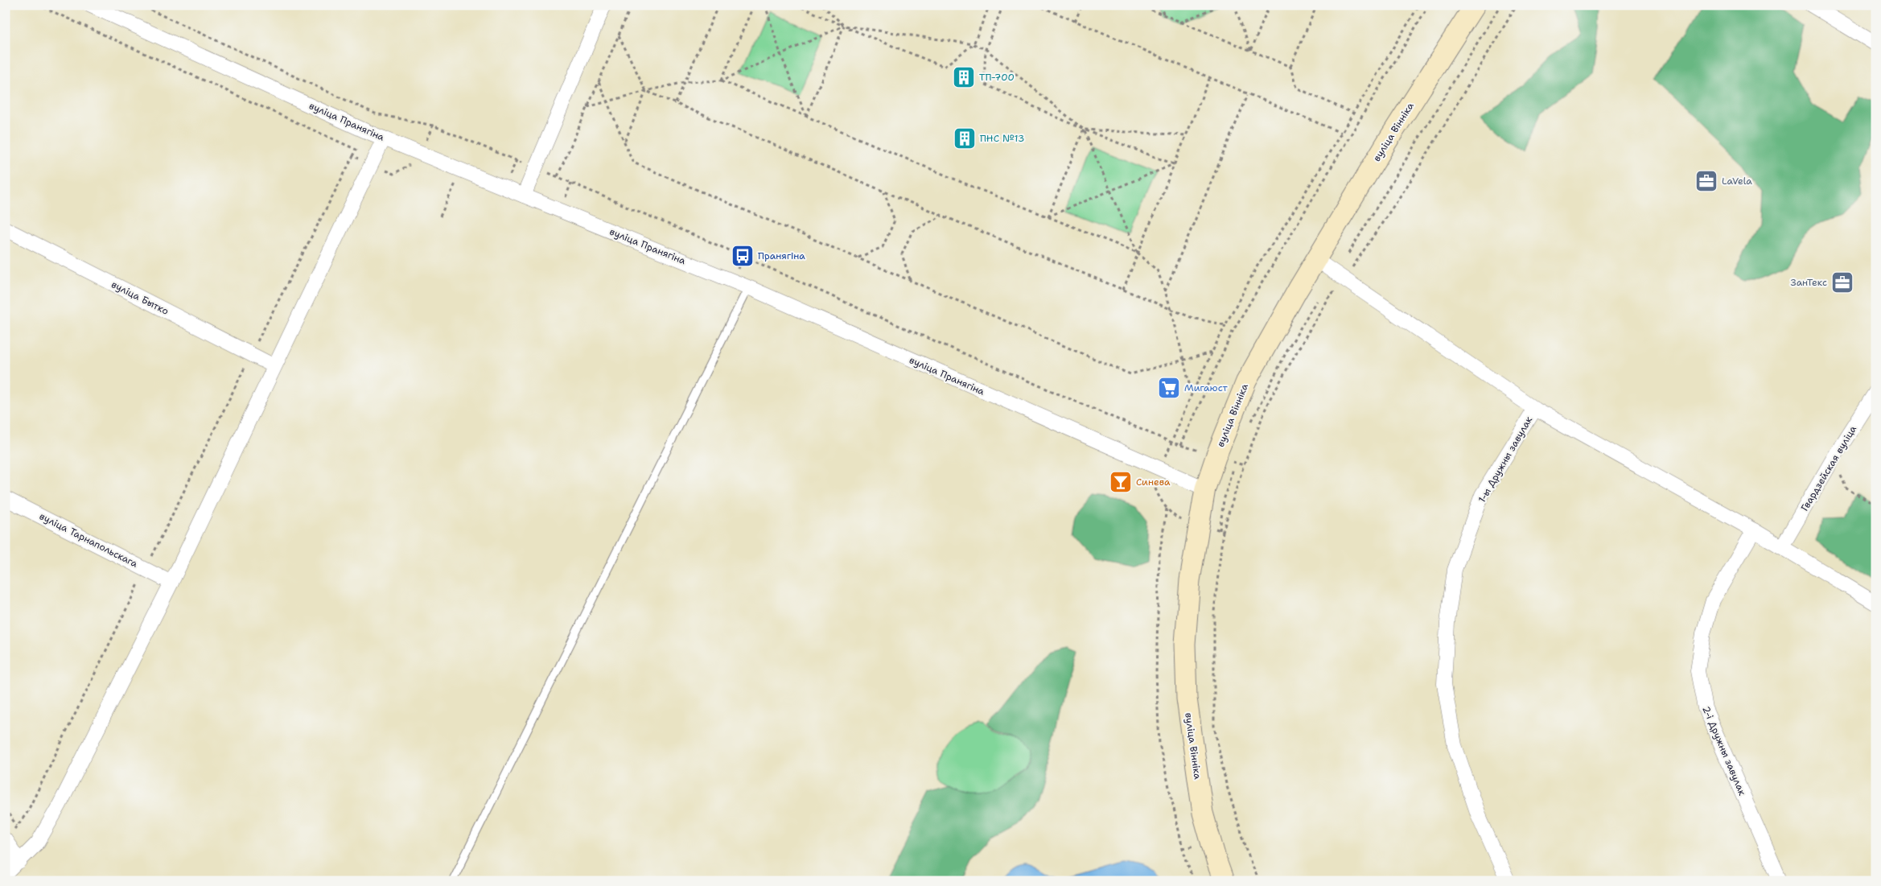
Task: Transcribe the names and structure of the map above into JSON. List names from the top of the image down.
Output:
{
  "streets": {
    "street": [
      "вуліца Пранягіна",
      "вуліца Вінніка",
      "вуліца Бытко",
      "1-ы Дружны завулак",
      "Гвардзейская вуліца",
      "вуліца Тарнапольскага",
      "2-і Дружны завулак"
    ]
  },
  "crossings": [
    ["вуліца Пранягіна", "вуліца Вінніка"]
  ],
  "places": {
    "building": ["ТП-700", "ПНС №13"],
    "office": ["LaVela", "ЗанТекс"],
    "bus stop": ["Пранягіна"],
    "supermarket": ["Мигаюст"],
    "bar": ["Синева"]
  }
}
